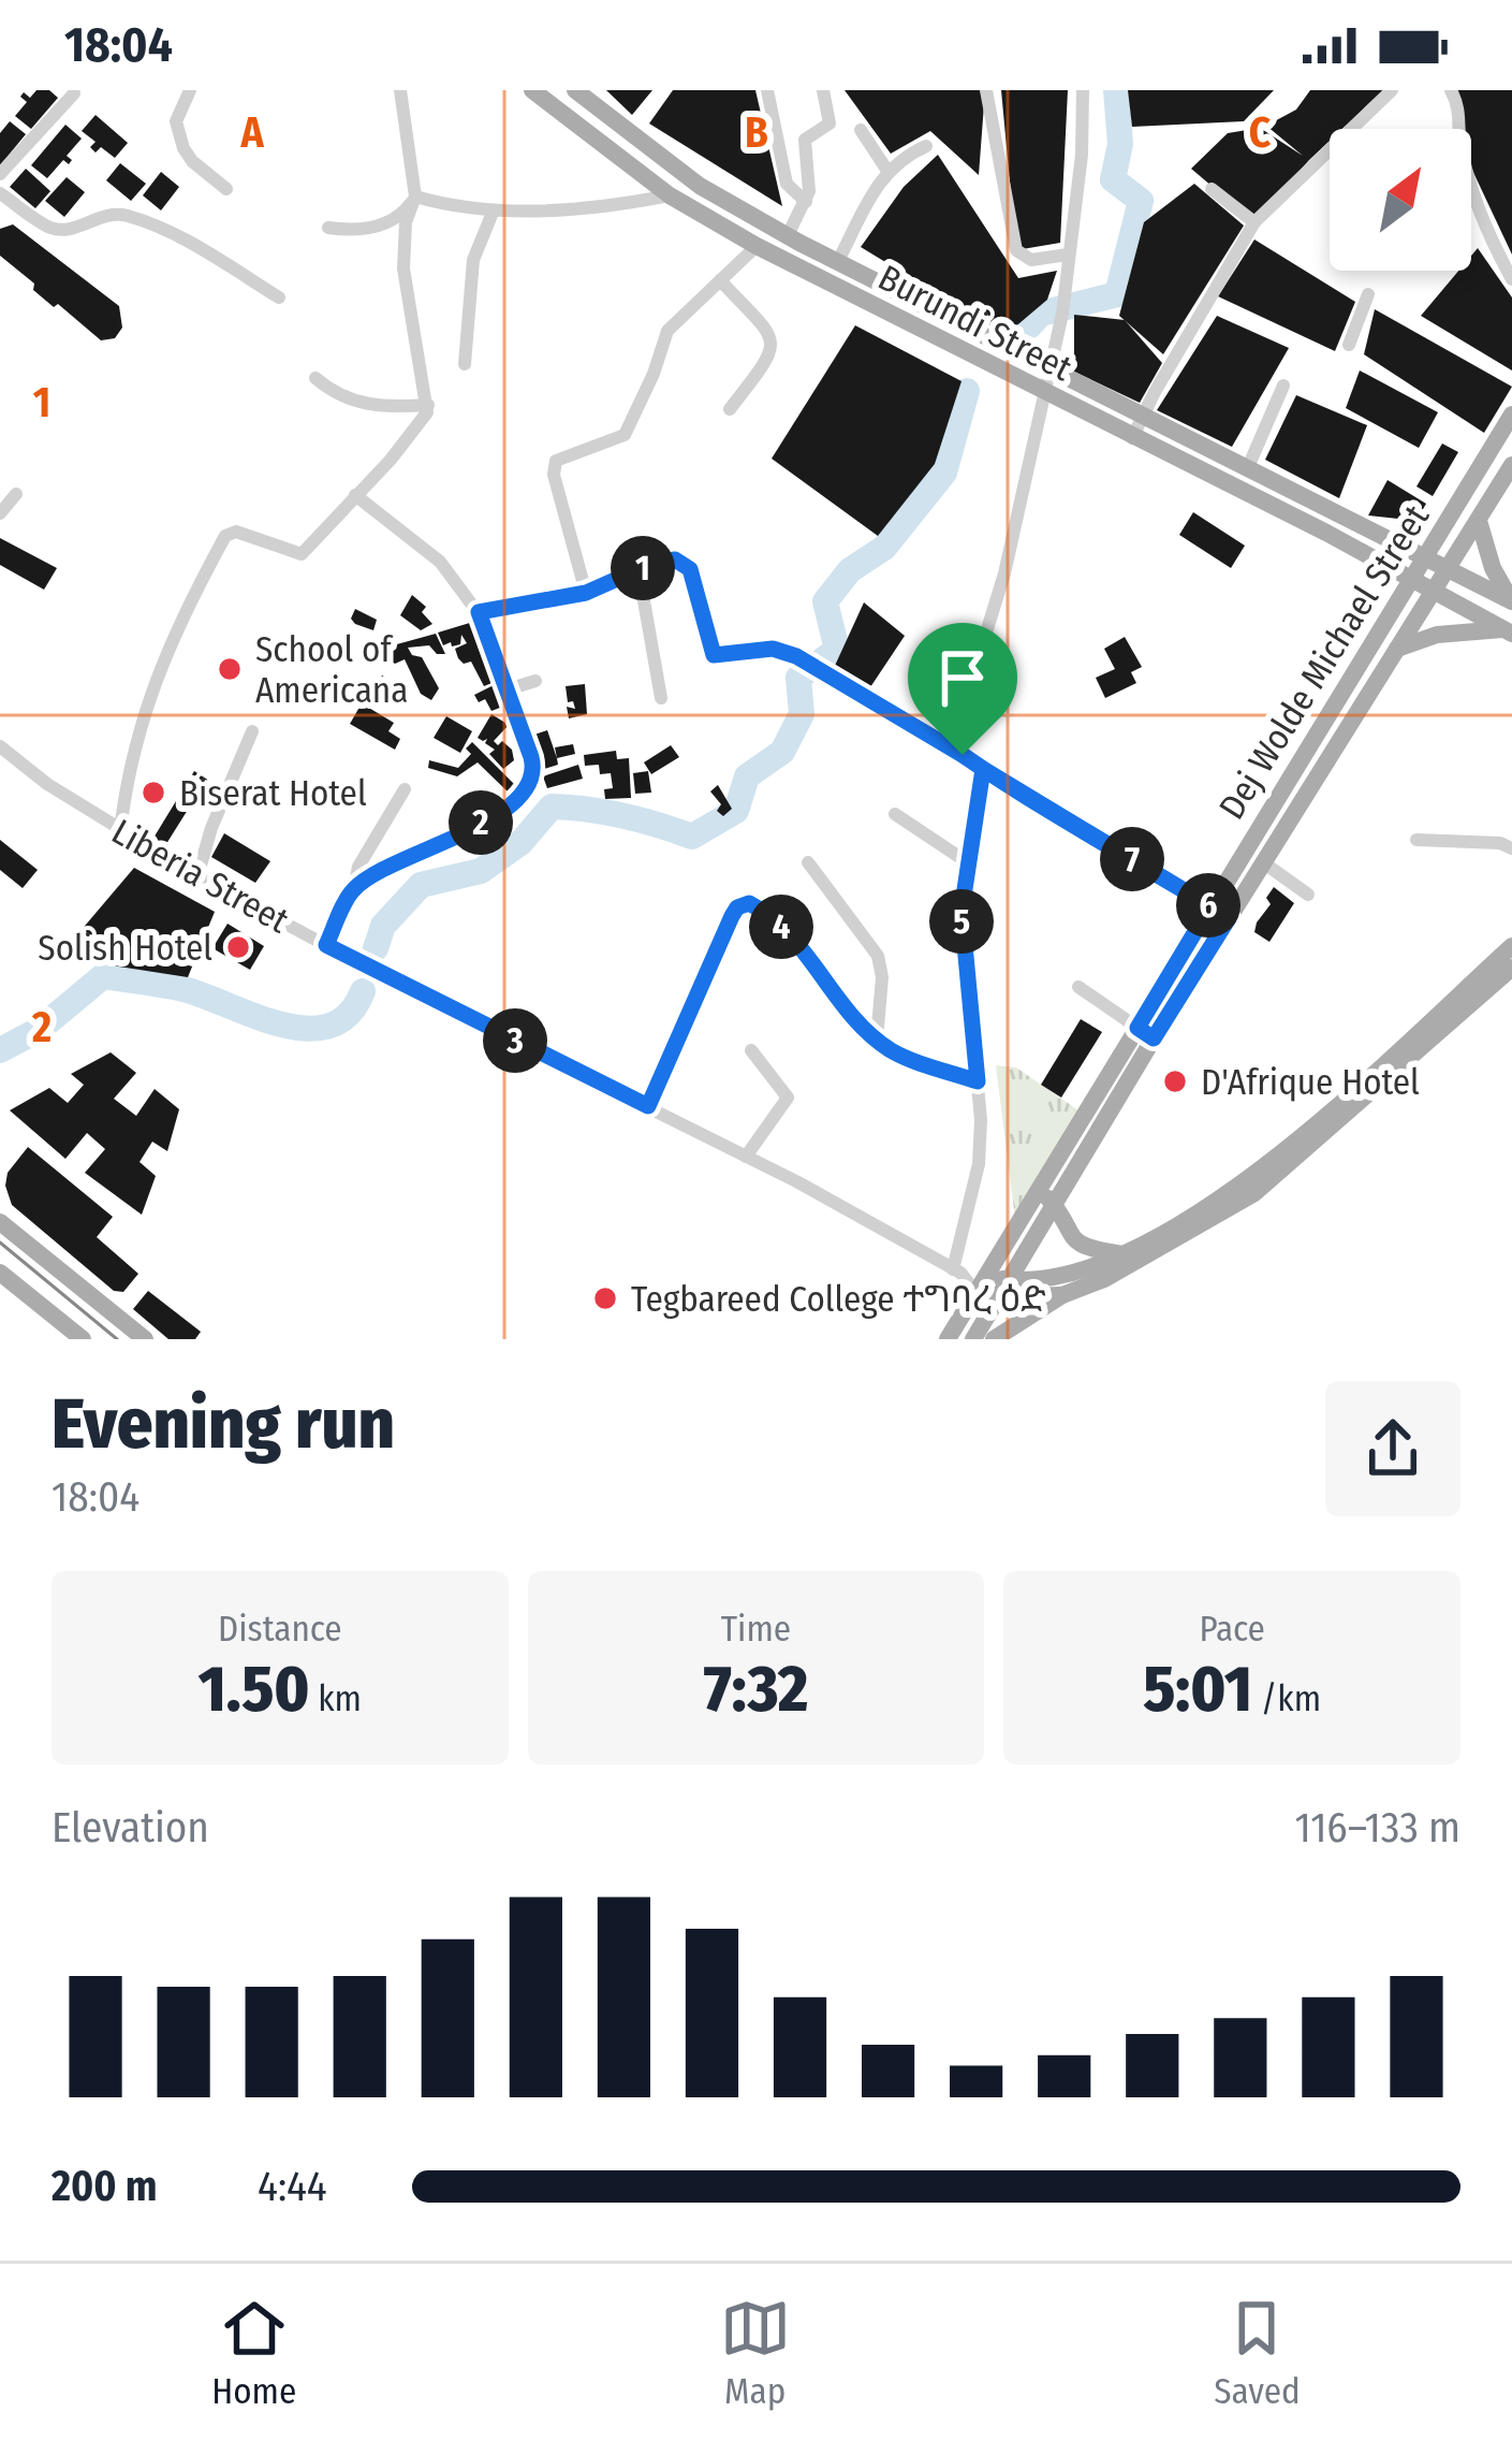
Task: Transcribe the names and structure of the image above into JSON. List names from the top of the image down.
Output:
{
  "streets": {
    "main road": ["Burundi Street", "Dej Wolde Michael Street"],
    "street": ["Liberia Street"]
  },
  "crossings": [
    ["Burundi Street", "Dej Wolde Michael Street"],
    ["Dej Wolde Michael Street", "Liberia Street"]
  ],
  "places": [
    "School of Americana",
    "Biserat Hotel",
    "Solish Hotel",
    "D'Afrique Hotel",
    "Tegbareed College ተግባረ ዕድ"
  ],
  "north": "top right",
  "page": {
    "status": "18:04",
    "pins": [
      "1",
      "2",
      "7",
      "6",
      "5",
      "4",
      "3"
    ],
    "heading": ["Evening run", "18:04"],
    "stats": [
      ["Distance", "1.50 km"],
      ["Time", "7:32"],
      ["Pace", "5:01 /km"]
    ],
    "chart": ["Elevation", "116–133 m"],
    "list": [
      {
        "name": "200 m",
        "note": "4:44"
      }
    ],
    "tabs": ["Home", "Map", "Saved"]
  },
  "grid": {
    "columns": ["A", "B", "C"],
    "rows": ["1", "2"]
  }
}
